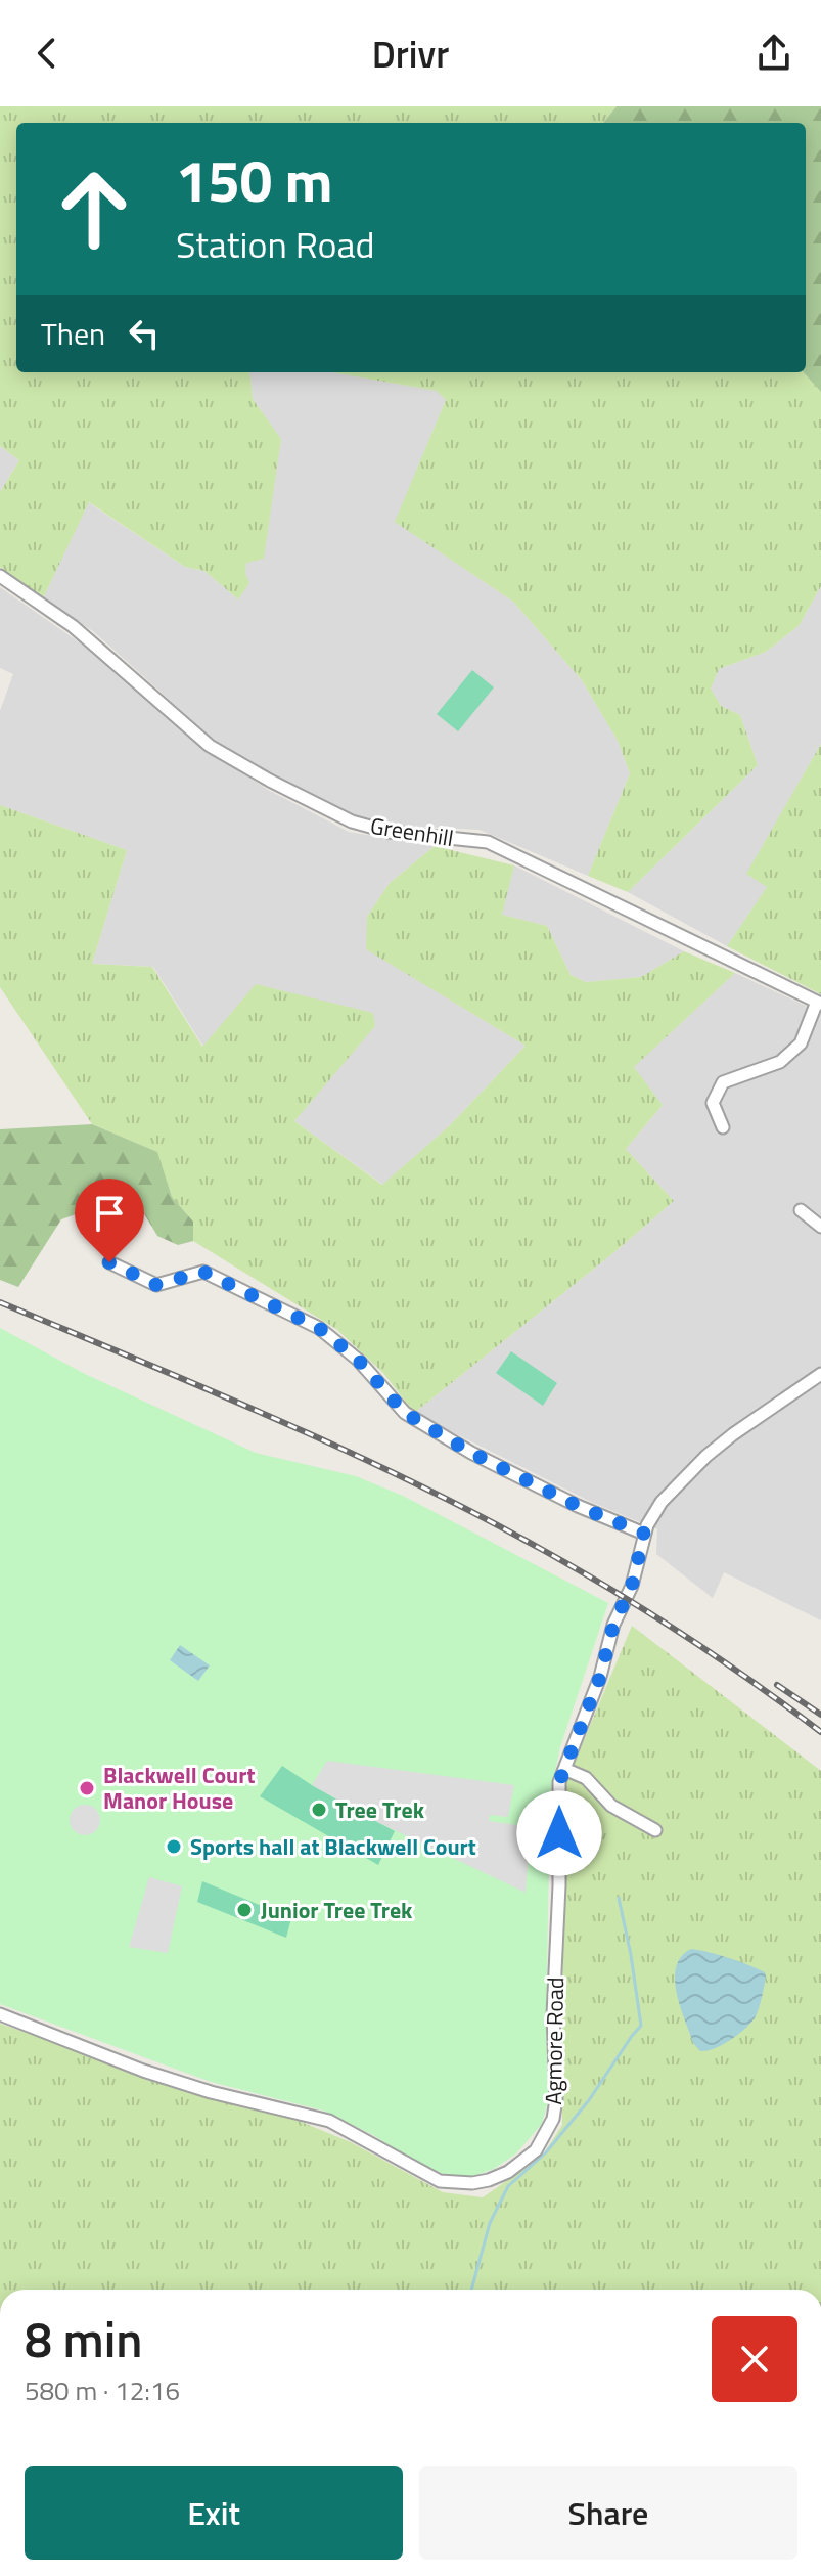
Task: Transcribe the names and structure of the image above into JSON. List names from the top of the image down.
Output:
{
  "streets": {
    "street": ["Greenhill", "Agmore Road"]
  },
  "places": [
    "Blackwell Court Manor House",
    "Tree Trek",
    "Sports hall at Blackwell Court",
    "Junior Tree Trek"
  ],
  "page": {
    "header": "Drivr",
    "turn": ["150 m", "Station Road"],
    "then": "Then",
    "heading": ["8 min", "580 m · 12:16"],
    "buttons": ["Exit", "Share"]
  }
}
